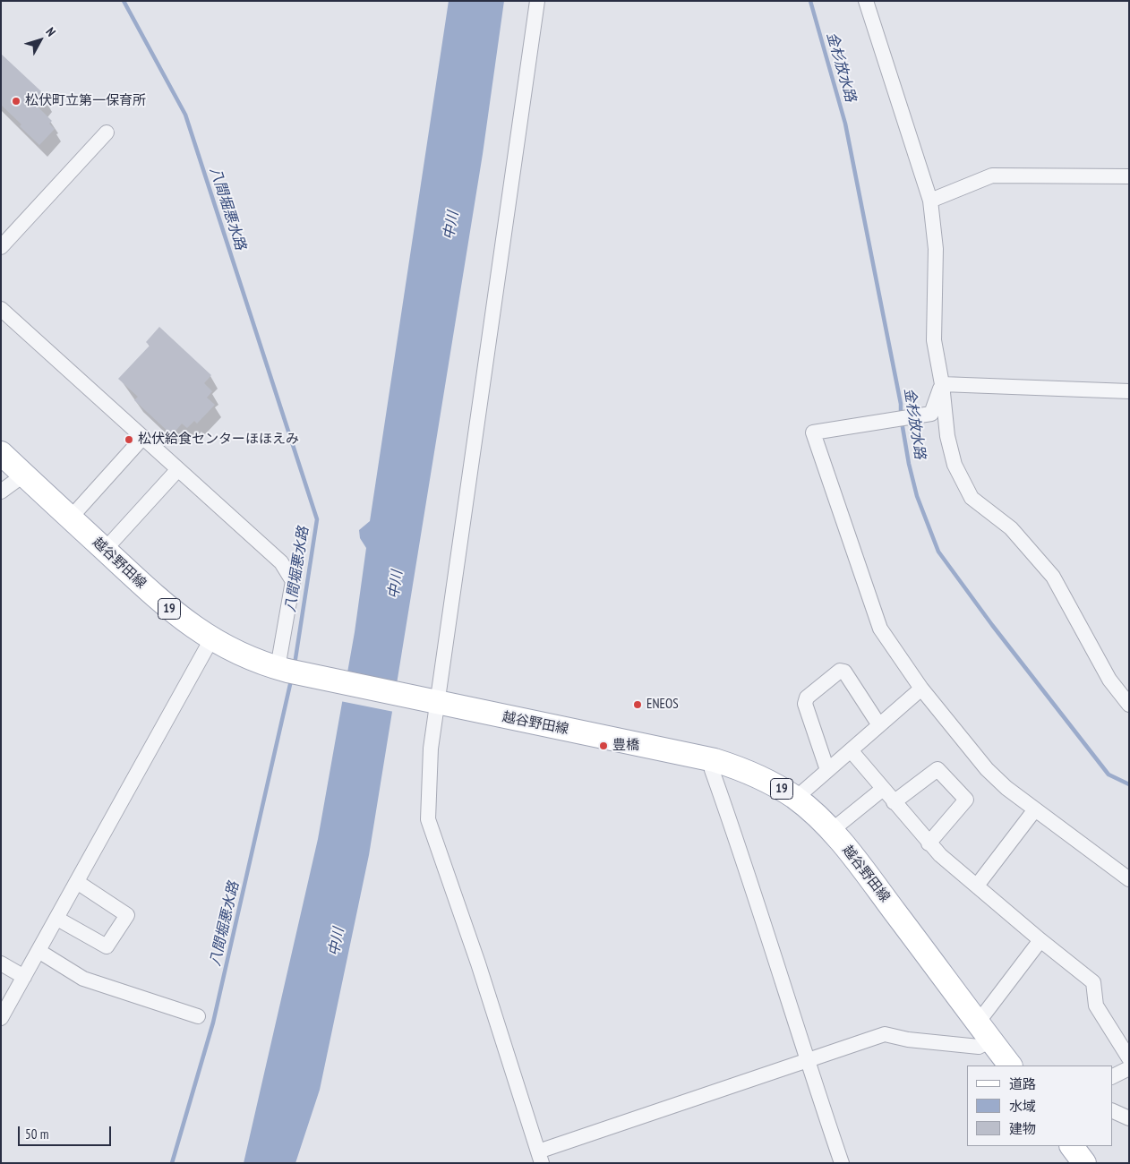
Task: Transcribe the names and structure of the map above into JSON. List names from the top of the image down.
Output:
{
  "streets": {
    "main road": ["越谷野田線", "19"]
  },
  "water": ["金杉放水路", "八間堀悪水路", "中川"],
  "places": [
    "松伏町立第一保育所",
    "松伏給食センターほほえみ",
    "ENEOS",
    "豊橋"
  ],
  "legend": ["道路", "水域", "建物"],
  "scale_bar": "50 m",
  "north": "top right"
}
